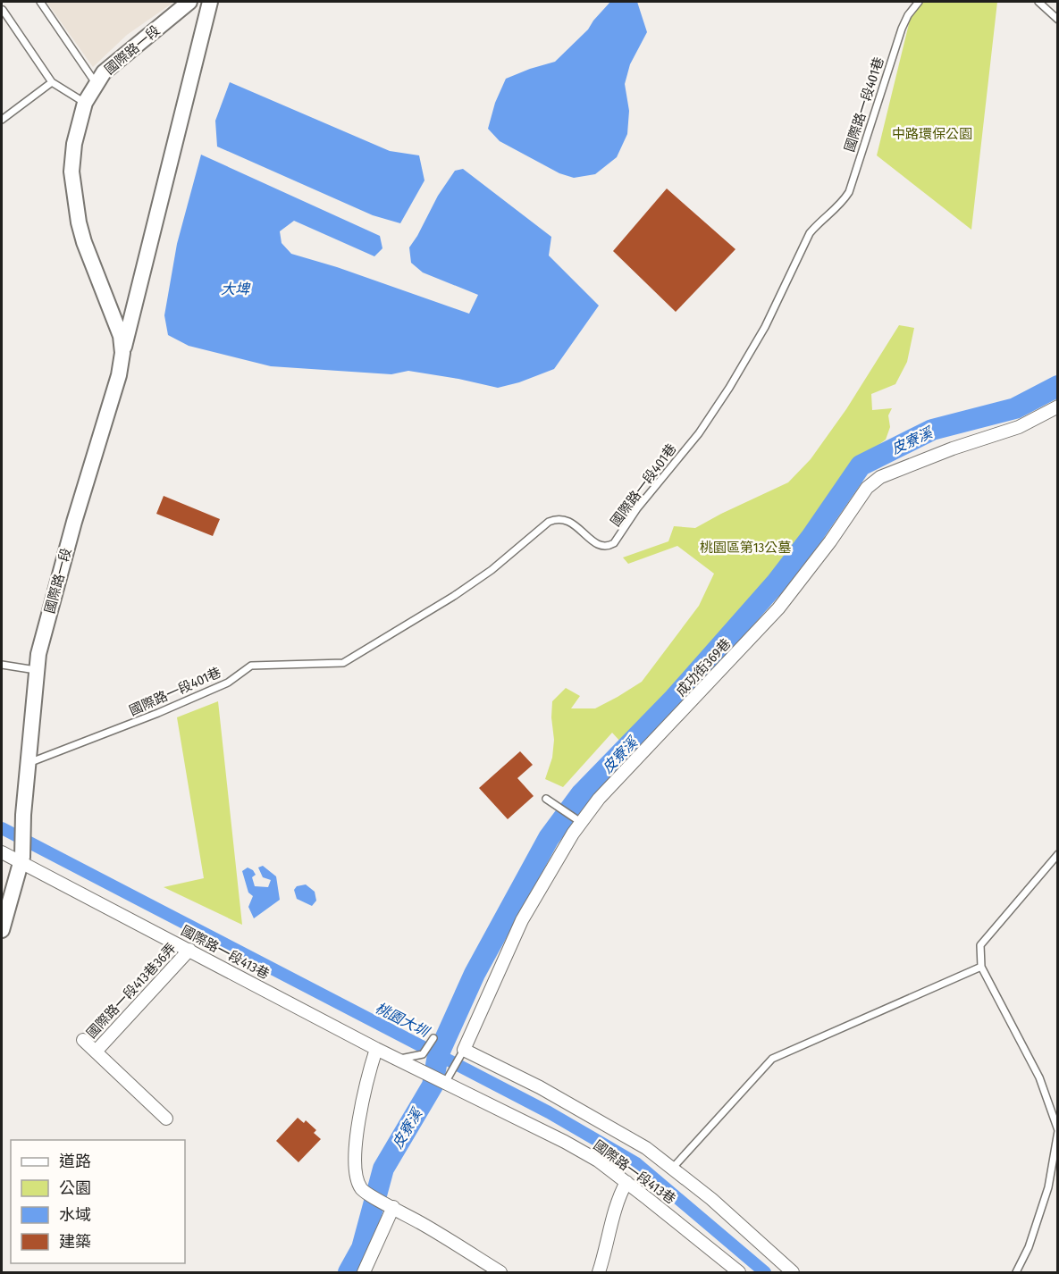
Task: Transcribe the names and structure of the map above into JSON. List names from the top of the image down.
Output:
{
  "streets": {
    "street": [
      "國際路一段",
      "成功街369巷",
      "國際路一段413巷",
      "國際路一段413巷36弄"
    ],
    "lane": ["國際路一段401巷"]
  },
  "crossings": [
    ["國際路一段", "國際路一段401巷"],
    ["國際路一段", "國際路一段413巷"],
    ["國際路一段413巷", "國際路一段413巷36弄"]
  ],
  "water": ["大埤", "皮寮溪", "桃園大圳"],
  "parks": ["中路環保公園", "桃園區第13公墓"],
  "legend": [
    "道路",
    "公園",
    "水域",
    "建築"
  ]
}
